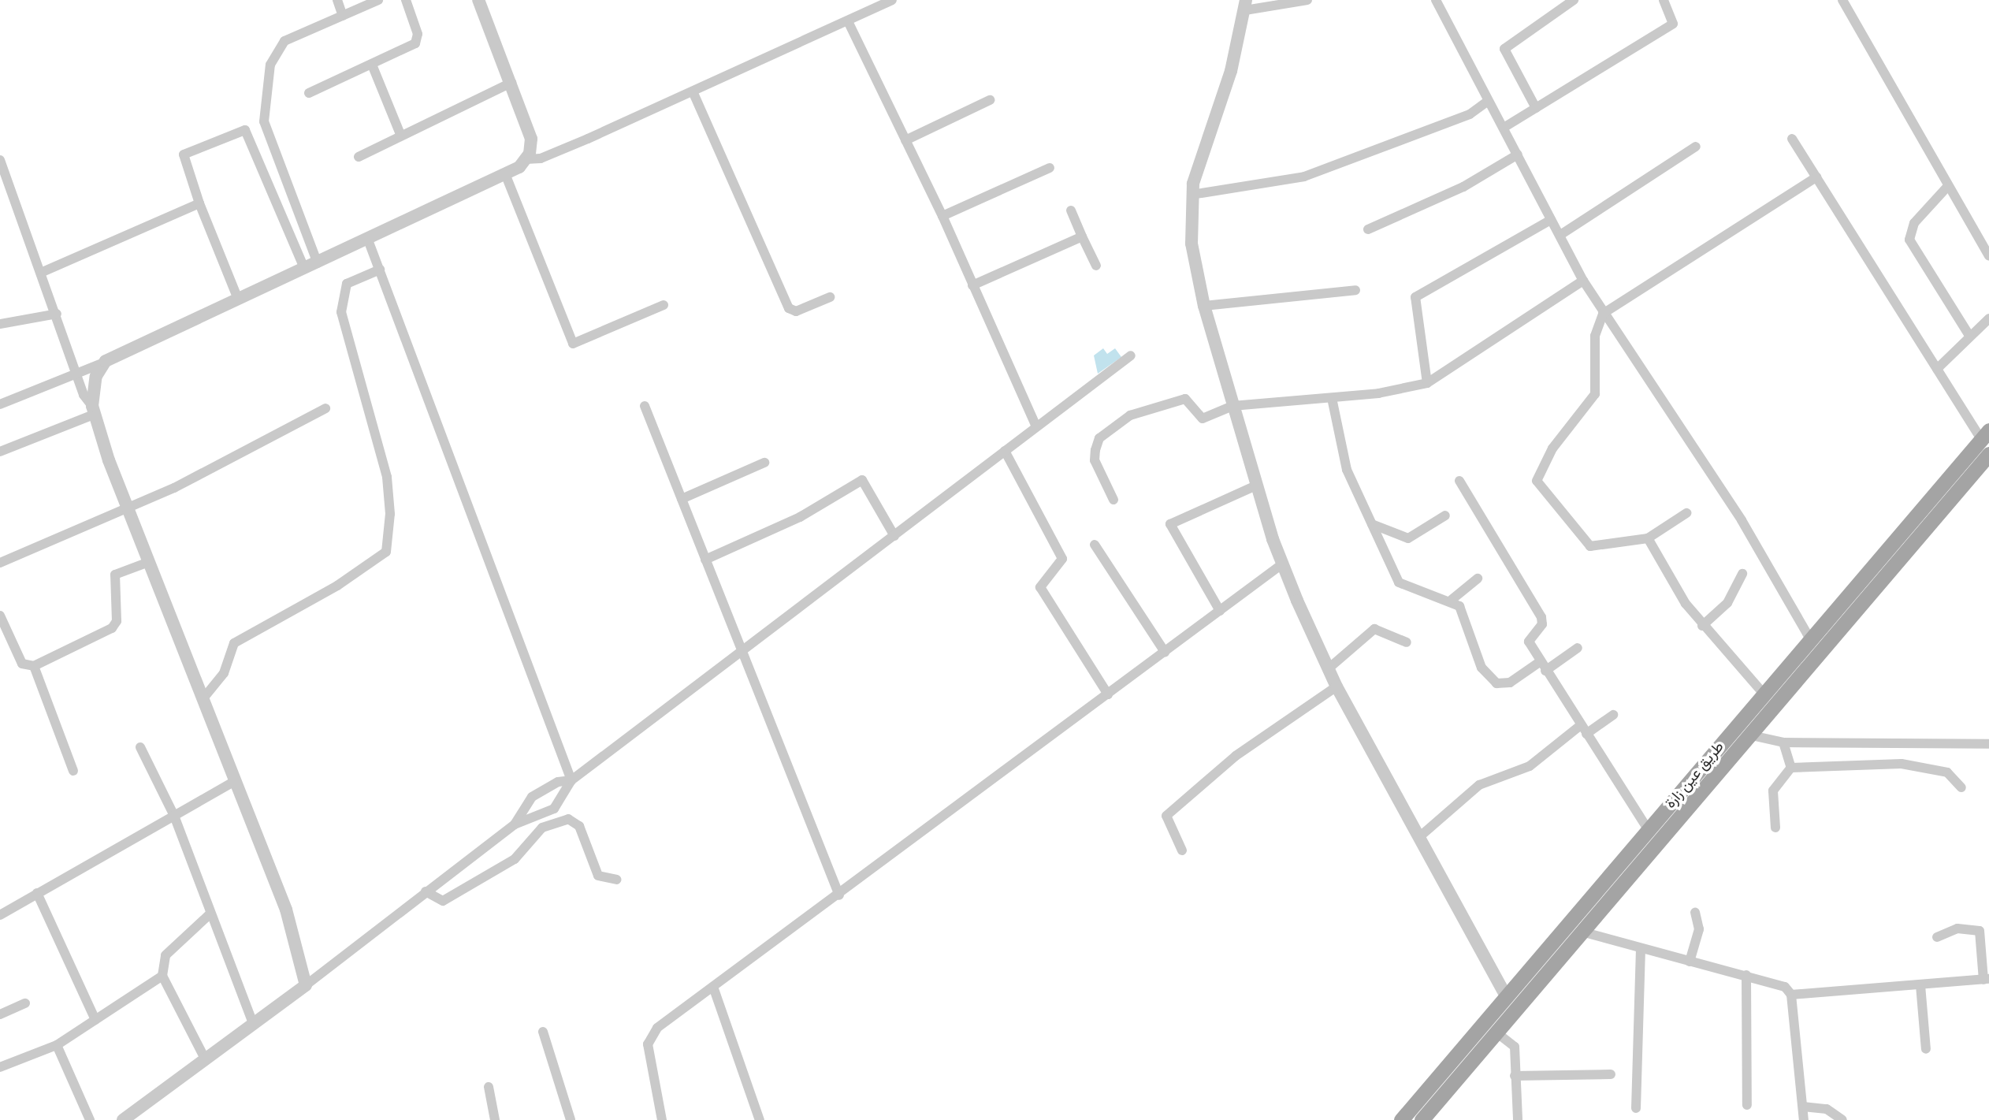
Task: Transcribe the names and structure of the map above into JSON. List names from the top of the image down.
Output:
{
  "streets": {
    "main road": ["طريق عين زارة"]
  }
}
